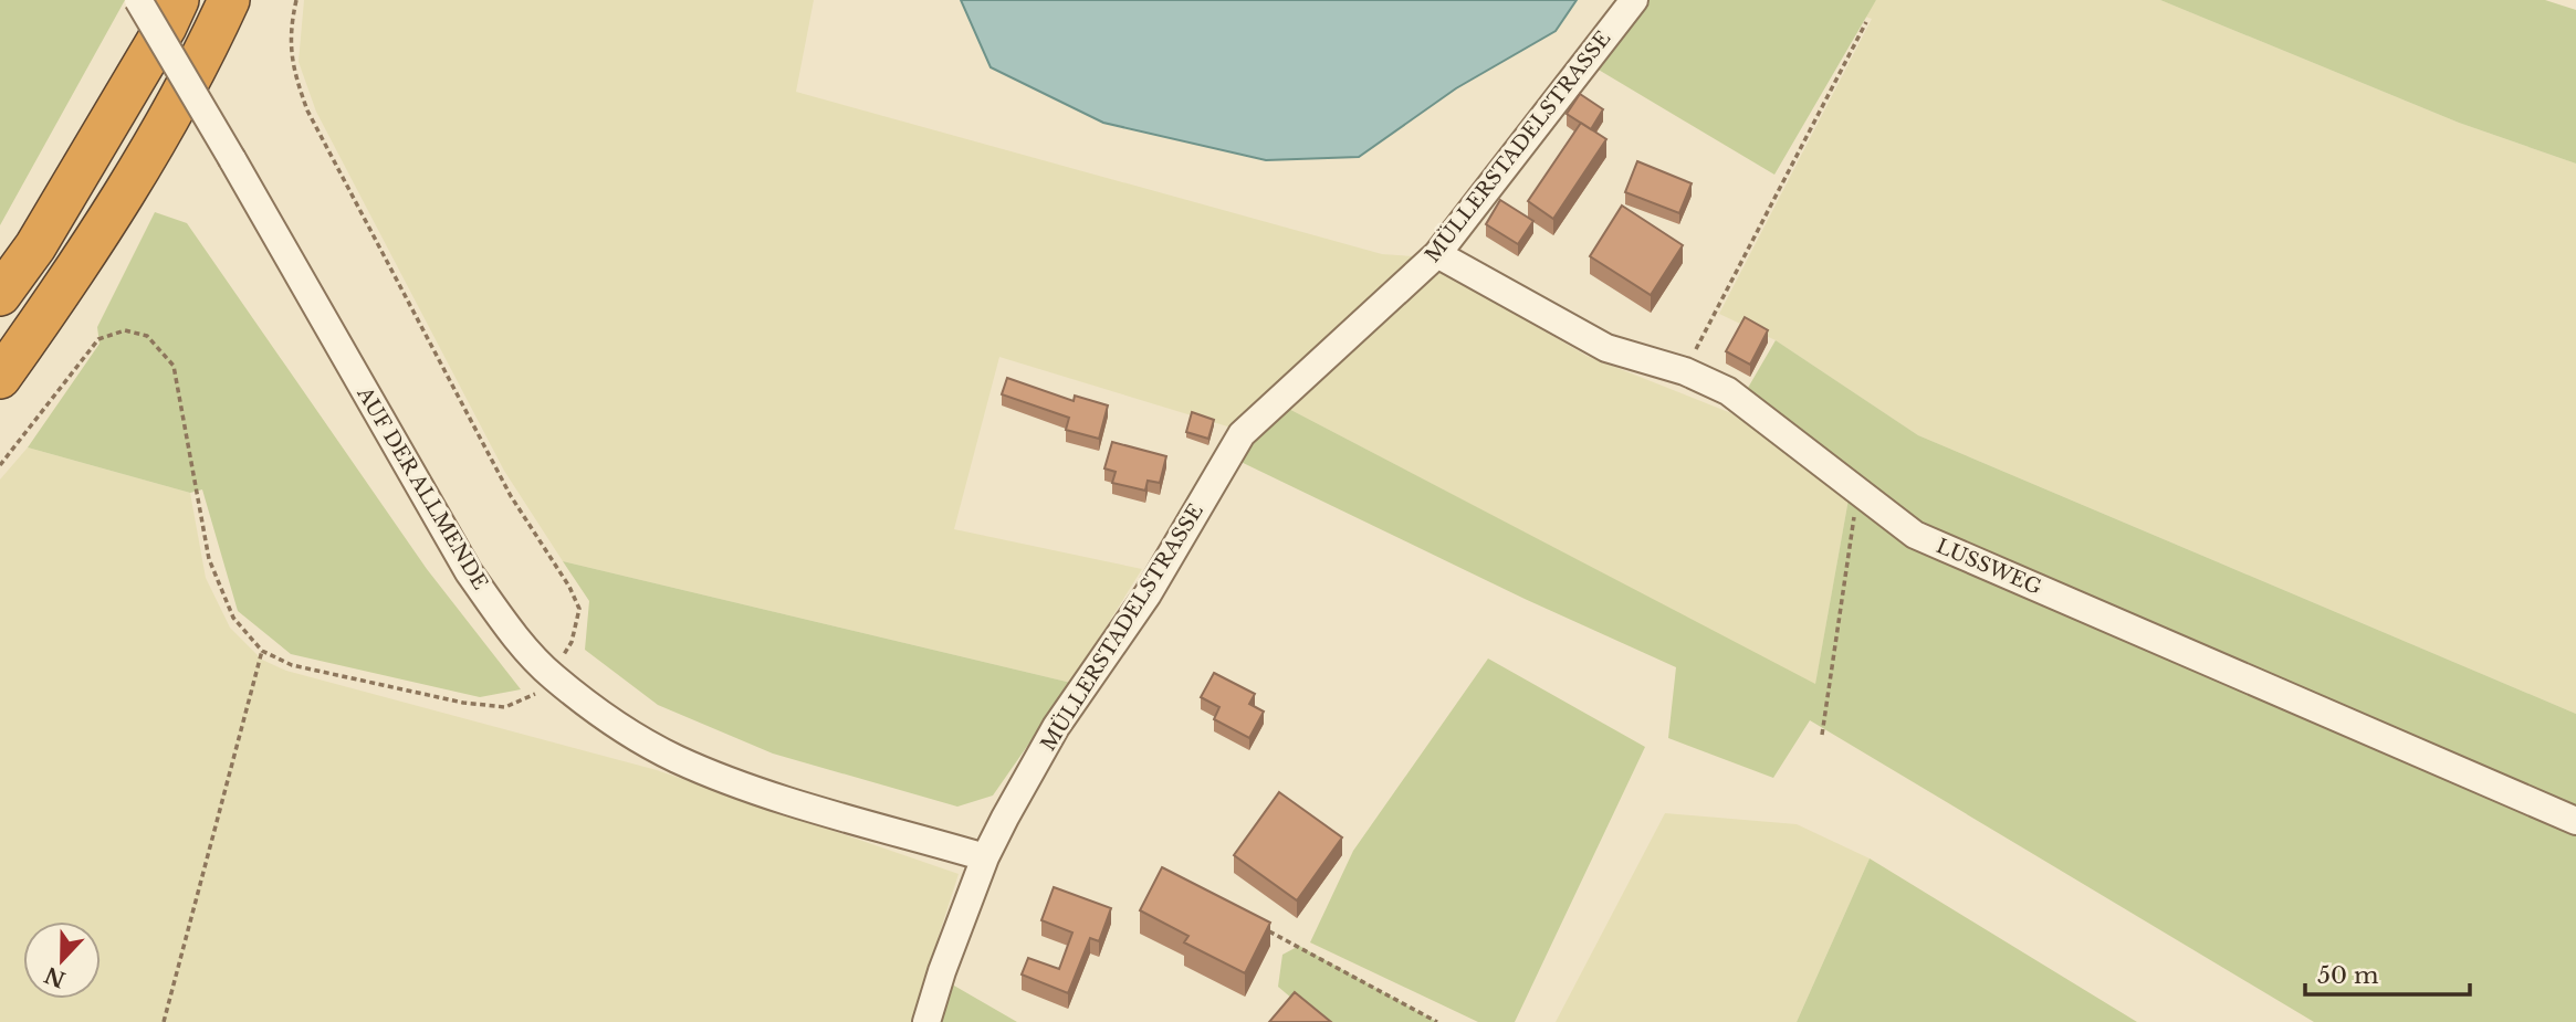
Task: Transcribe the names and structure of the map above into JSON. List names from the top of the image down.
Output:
{
  "streets": {
    "street": ["MÜLLERSTADELSTRASSE", "AUF DER ALLMENDE", "LUSSWEG"]
  },
  "crossings": [
    ["MÜLLERSTADELSTRASSE", "AUF DER ALLMENDE"],
    ["MÜLLERSTADELSTRASSE", "LUSSWEG"]
  ],
  "scale_bar": "50 m",
  "north": "bottom"
}
